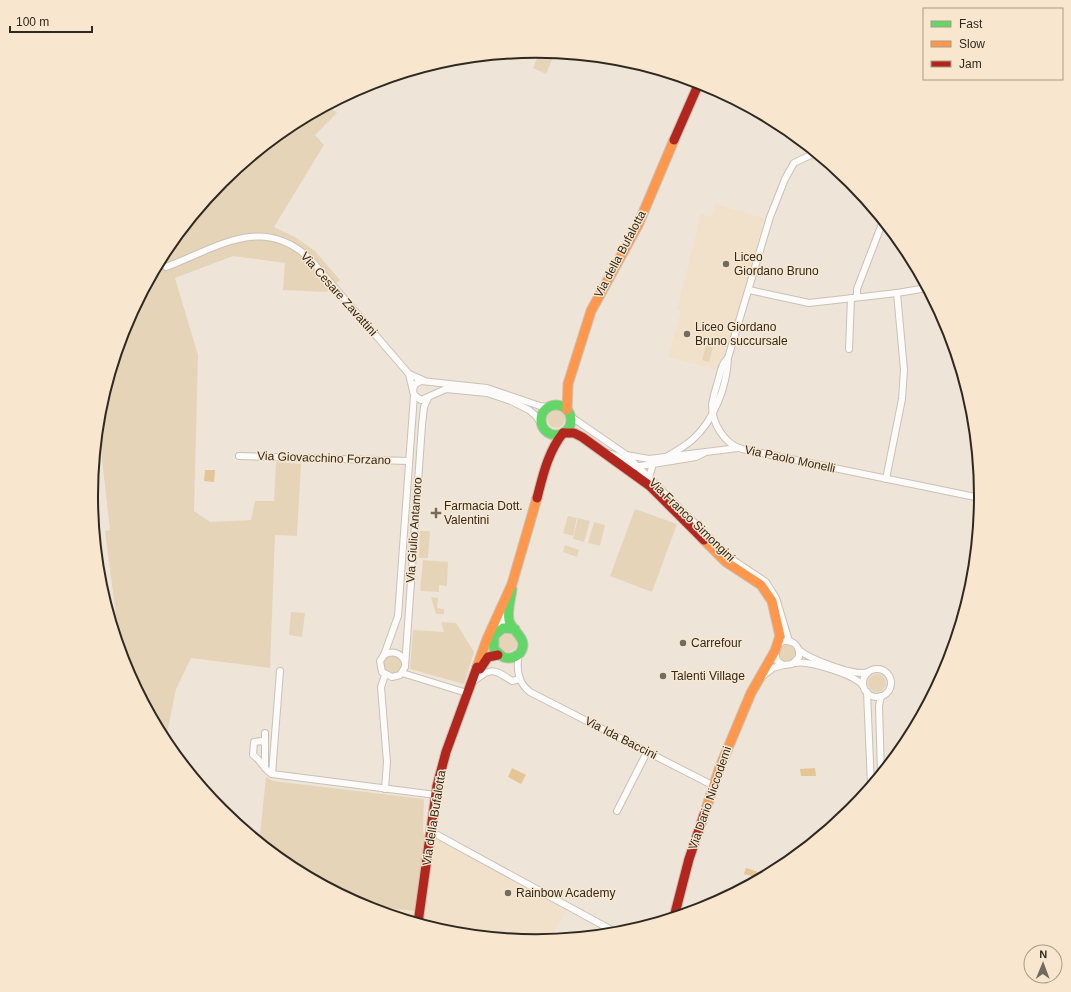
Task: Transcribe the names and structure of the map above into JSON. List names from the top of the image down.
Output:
{
  "streets": {
    "street": [
      "Via della Bufalotta",
      "Via Cesare Zavattini",
      "Via Giovacchino Forzano",
      "Via Paolo Monelli",
      "Via Franco Simongini",
      "Via Giulio Antamoro",
      "Via Ida Baccini",
      "Via Dario Niccodemi"
    ]
  },
  "crossings": [
    ["Via della Bufalotta", "Via Cesare Zavattini"],
    ["Via della Bufalotta", "Via Franco Simongini"],
    ["Via Cesare Zavattini", "Via Franco Simongini"],
    ["Via Cesare Zavattini", "Via Giulio Antamoro"],
    ["Via Giovacchino Forzano", "Via Giulio Antamoro"],
    ["Via Franco Simongini", "Via Dario Niccodemi"],
    ["Via Ida Baccini", "Via Dario Niccodemi"]
  ],
  "places": {
    "other": [
      "Liceo Giordano Bruno",
      "Liceo Giordano Bruno succursale",
      "Carrefour",
      "Talenti Village",
      "Rainbow Academy"
    ],
    "health": ["Farmacia Dott. Valentini"]
  },
  "legend": ["Fast", "Slow", "Jam"],
  "scale_bar": "100 m",
  "north": "top"
}
